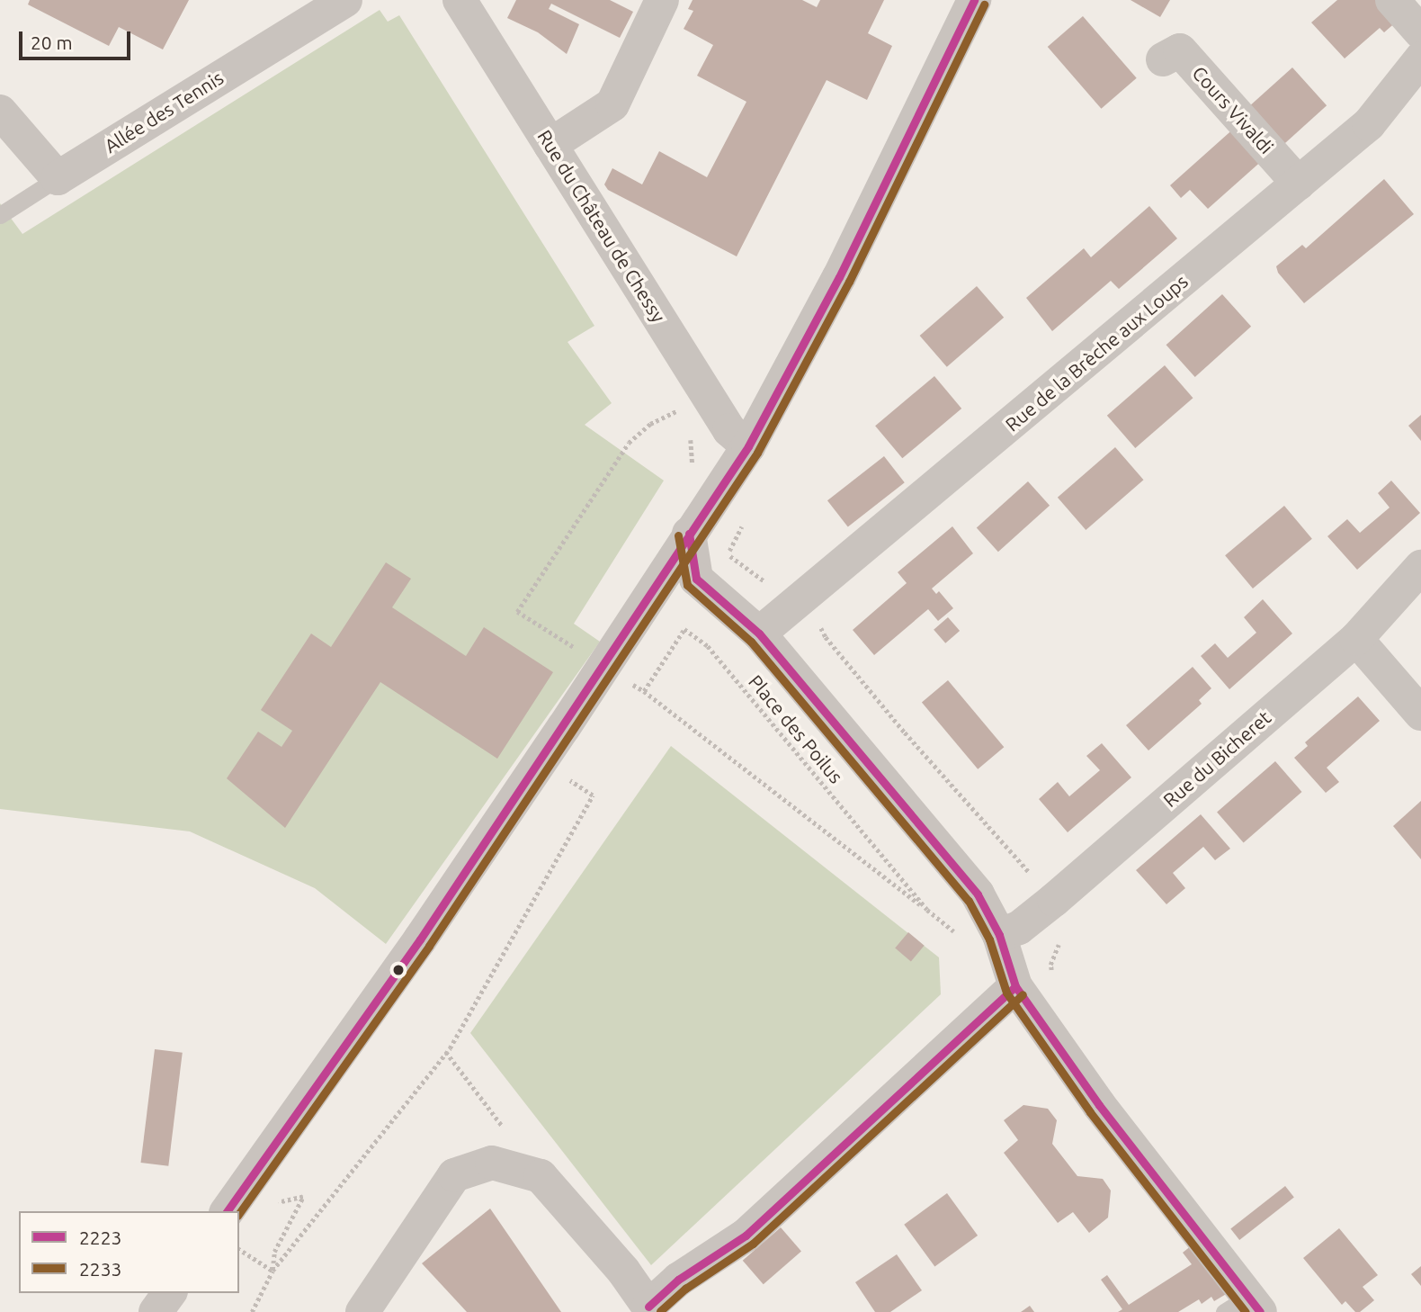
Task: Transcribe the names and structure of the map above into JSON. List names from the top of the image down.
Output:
{
  "streets": {
    "street": [
      "Cours Vivaldi",
      "Allée des Tennis",
      "Rue du Château de Chessy",
      "Rue de la Brèche aux Loups",
      "Rue du Bicheret"
    ],
    "path": ["Place des Poilus"]
  },
  "crossings": [
    ["Cours Vivaldi", "Rue de la Brèche aux Loups"]
  ],
  "lines": ["transit line 2223", "transit line 2233"],
  "legend": ["2223", "2233"],
  "scale_bar": "20 m"
}
